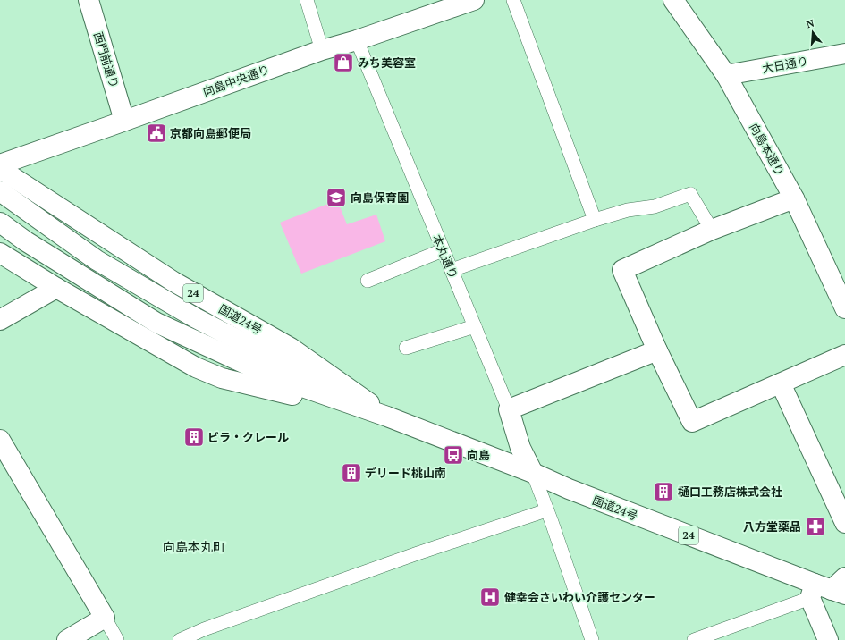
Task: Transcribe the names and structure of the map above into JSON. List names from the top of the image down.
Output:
{
  "streets": {
    "main road": [
      "西門前通り",
      "大日通り",
      "向島中央通り",
      "向島本通り",
      "本丸通り",
      "24",
      "国道24号"
    ]
  },
  "crossings": [
    ["西門前通り", "向島中央通り"],
    ["大日通り", "向島本通り"],
    ["向島中央通り", "本丸通り"],
    ["本丸通り", "国道24号"]
  ],
  "districts": ["向島本丸町"],
  "places": {
    "shop": ["みち美容室"],
    "public building": ["京都向島郵便局"],
    "school or university": ["向島保育園"],
    "building": ["ビラ・クレール", "デリード桃山南", "樋口工務店株式会社"],
    "bus stop": ["向島"],
    "pharmacy": ["八方堂薬品"],
    "hospital": ["健幸会さいわい介護センター"]
  },
  "north": "top"
}
